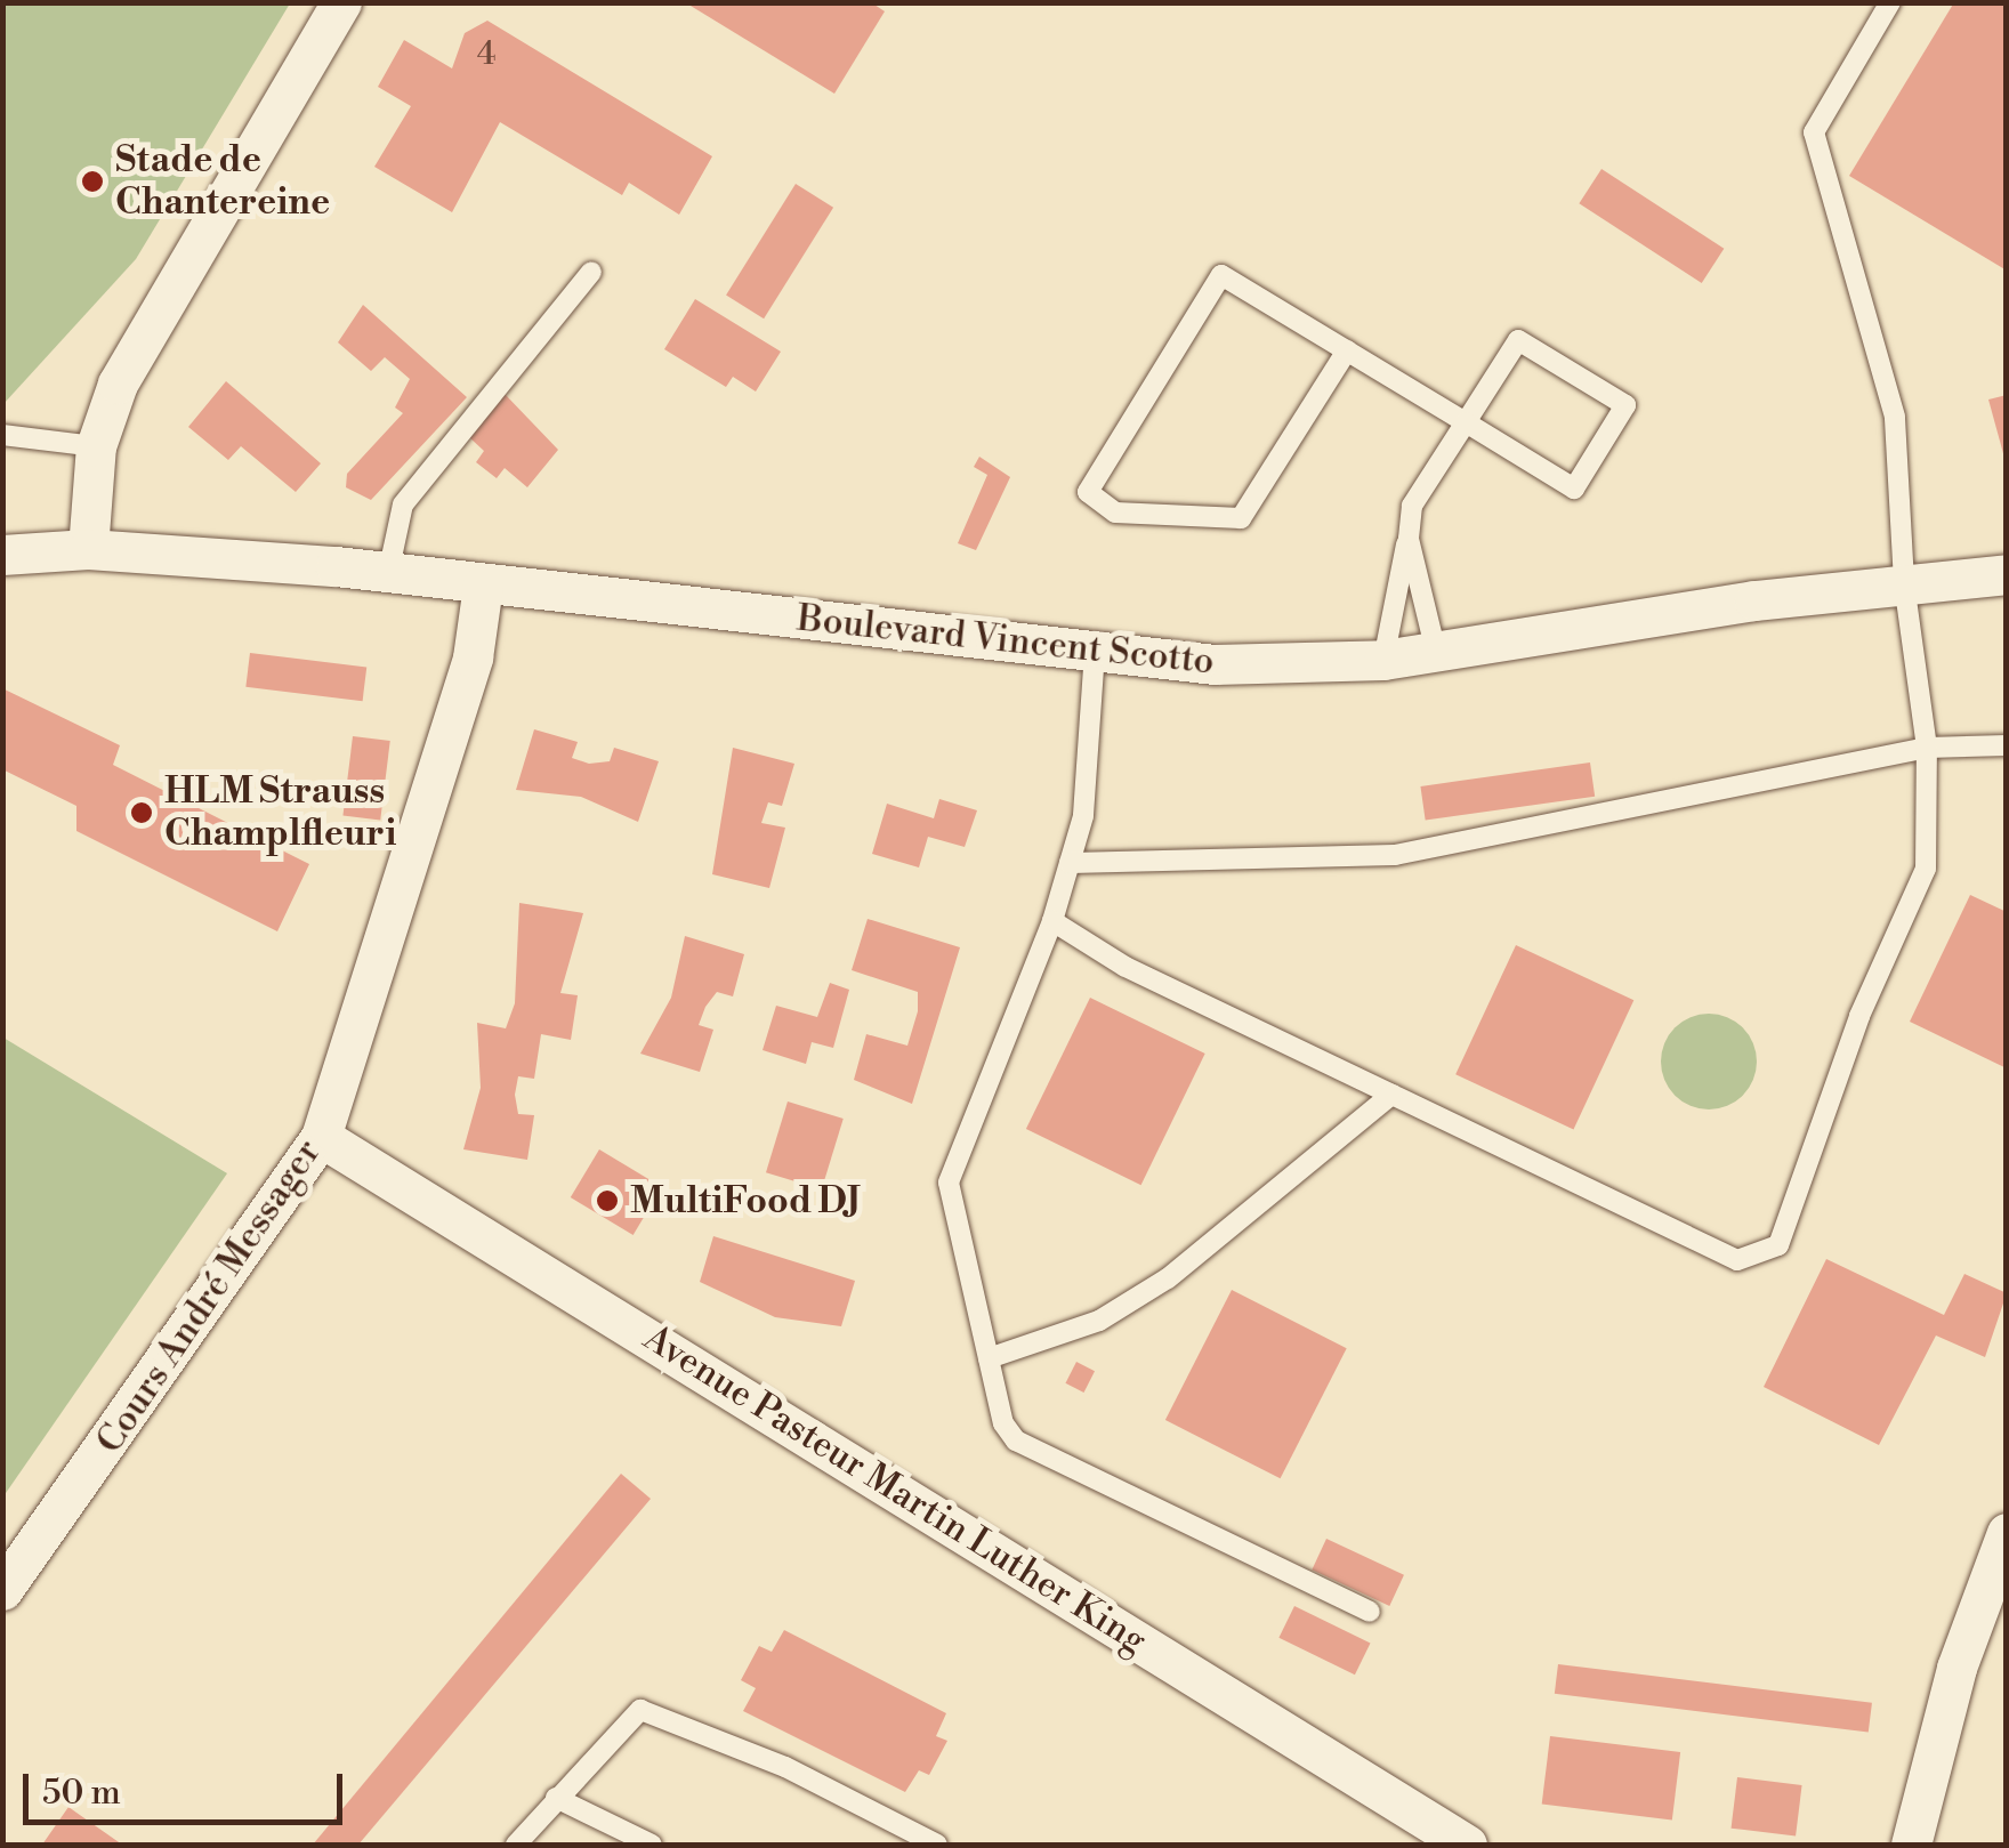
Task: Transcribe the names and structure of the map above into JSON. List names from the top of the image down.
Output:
{
  "streets": {
    "street": ["Boulevard Vincent Scotto", "Cours André Messager", "Avenue Pasteur Martin Luther King"]
  },
  "crossings": [
    ["Boulevard Vincent Scotto", "Cours André Messager"],
    ["Cours André Messager", "Avenue Pasteur Martin Luther King"]
  ],
  "places": ["Stade de Chantereine", "HLM Strauss Champlfleuri", "MultiFood DJ"],
  "house_numbers": ["4"],
  "scale_bar": "50 m"
}
